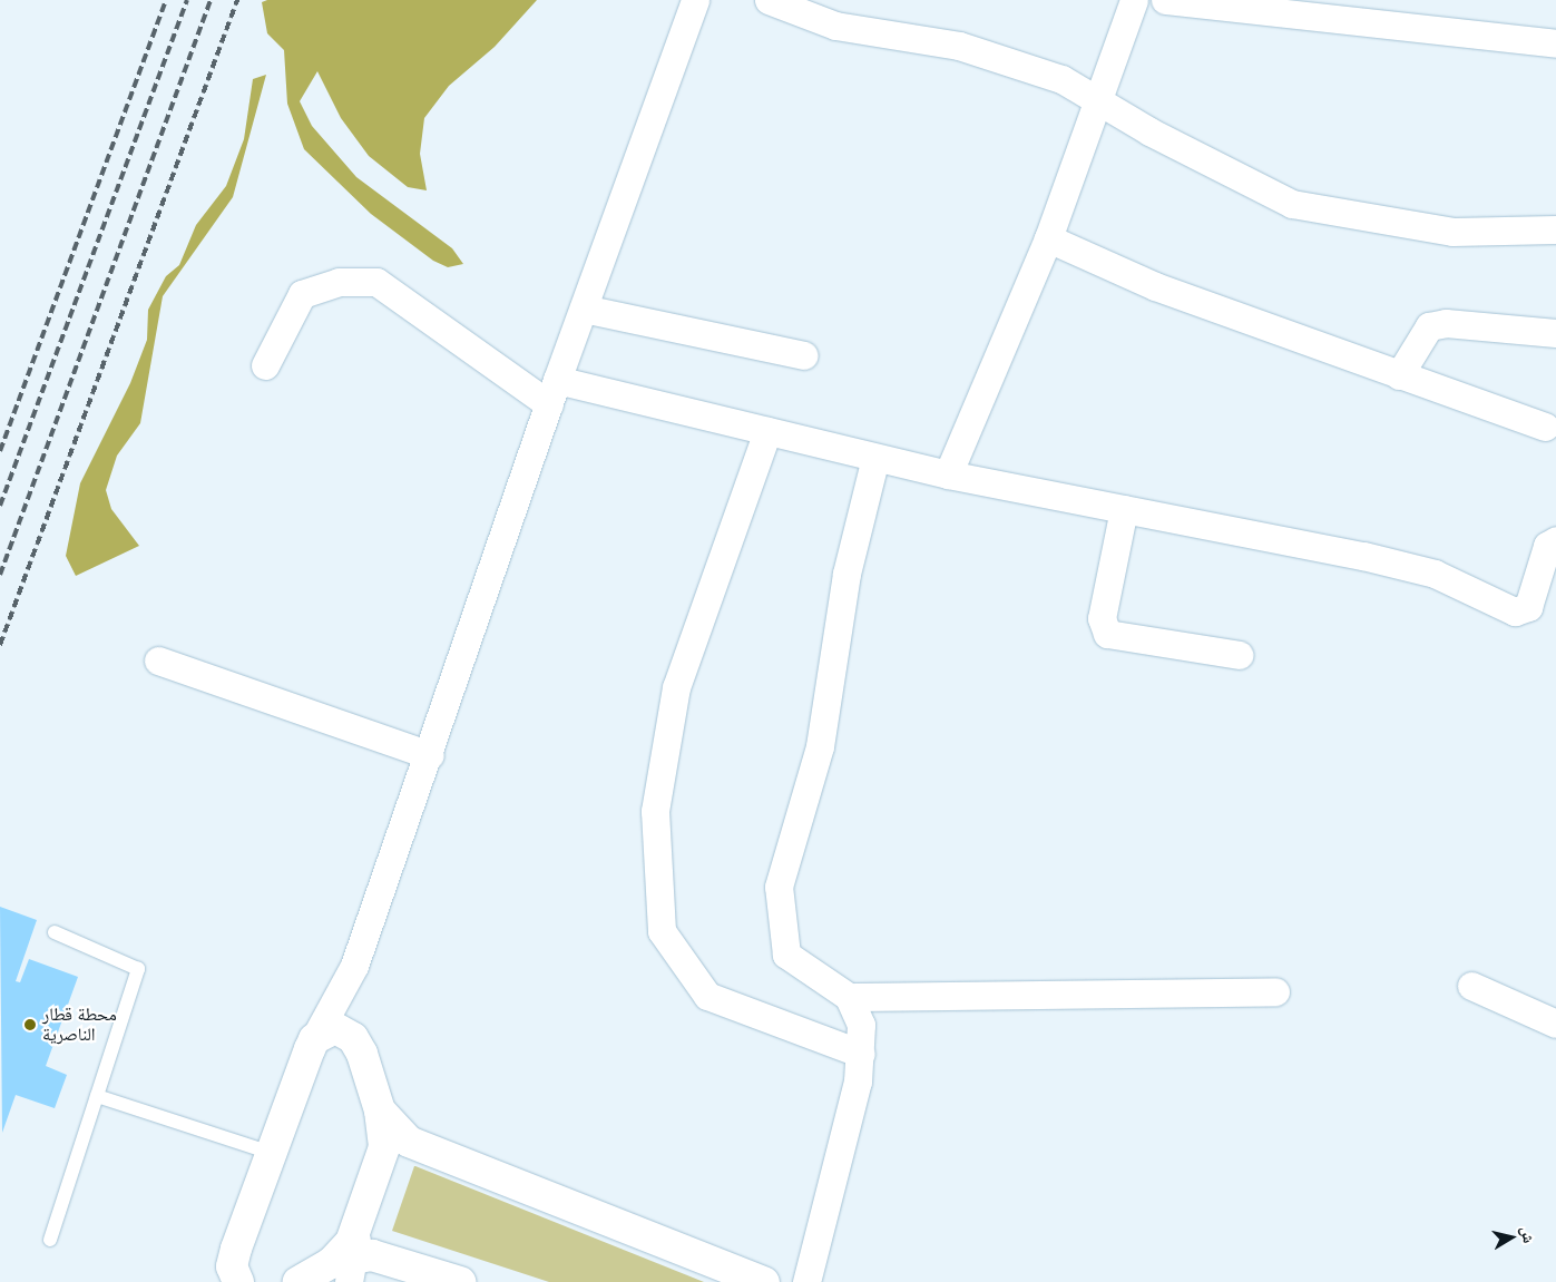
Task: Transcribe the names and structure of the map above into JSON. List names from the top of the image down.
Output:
{
  "places": ["محطة قطار الناصرية"],
  "north": "right"
}
